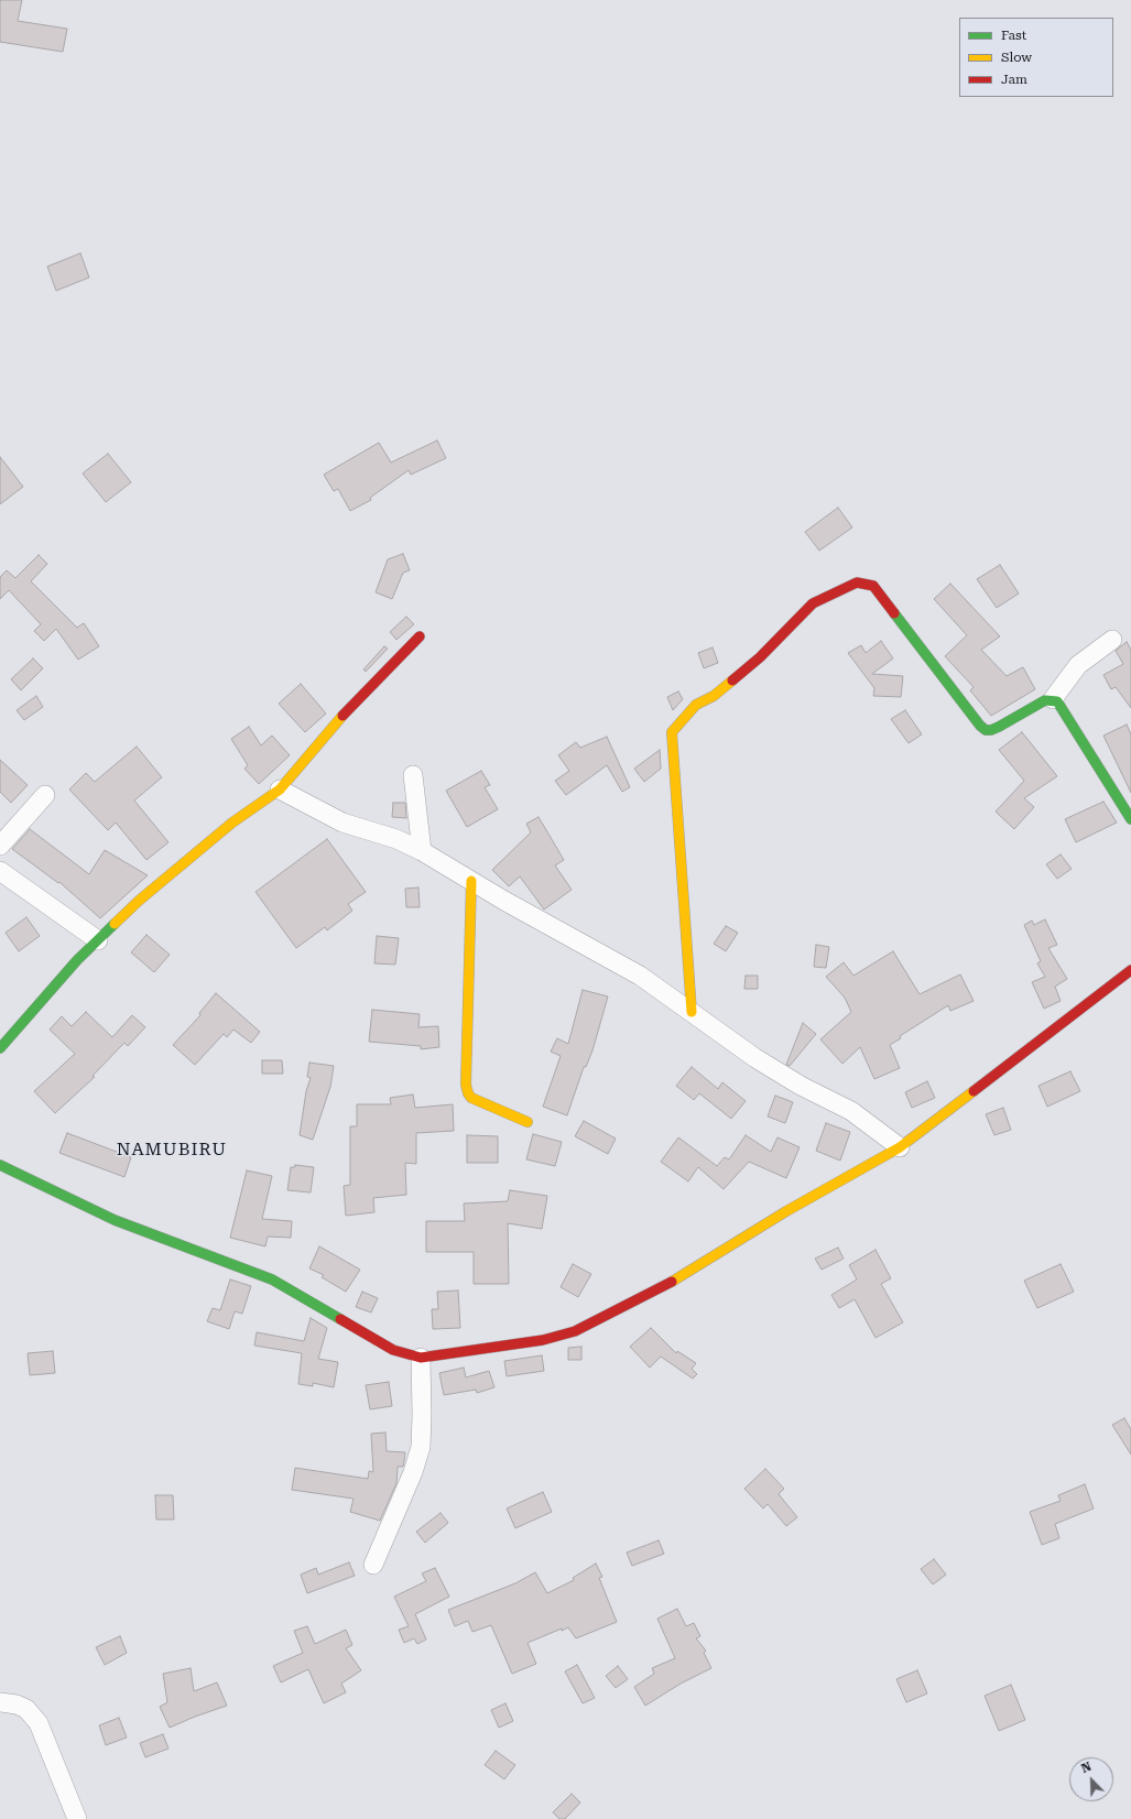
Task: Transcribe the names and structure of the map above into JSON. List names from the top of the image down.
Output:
{
  "districts": ["NAMUBIRU"],
  "legend": ["Fast", "Slow", "Jam"],
  "north": "top left"
}
